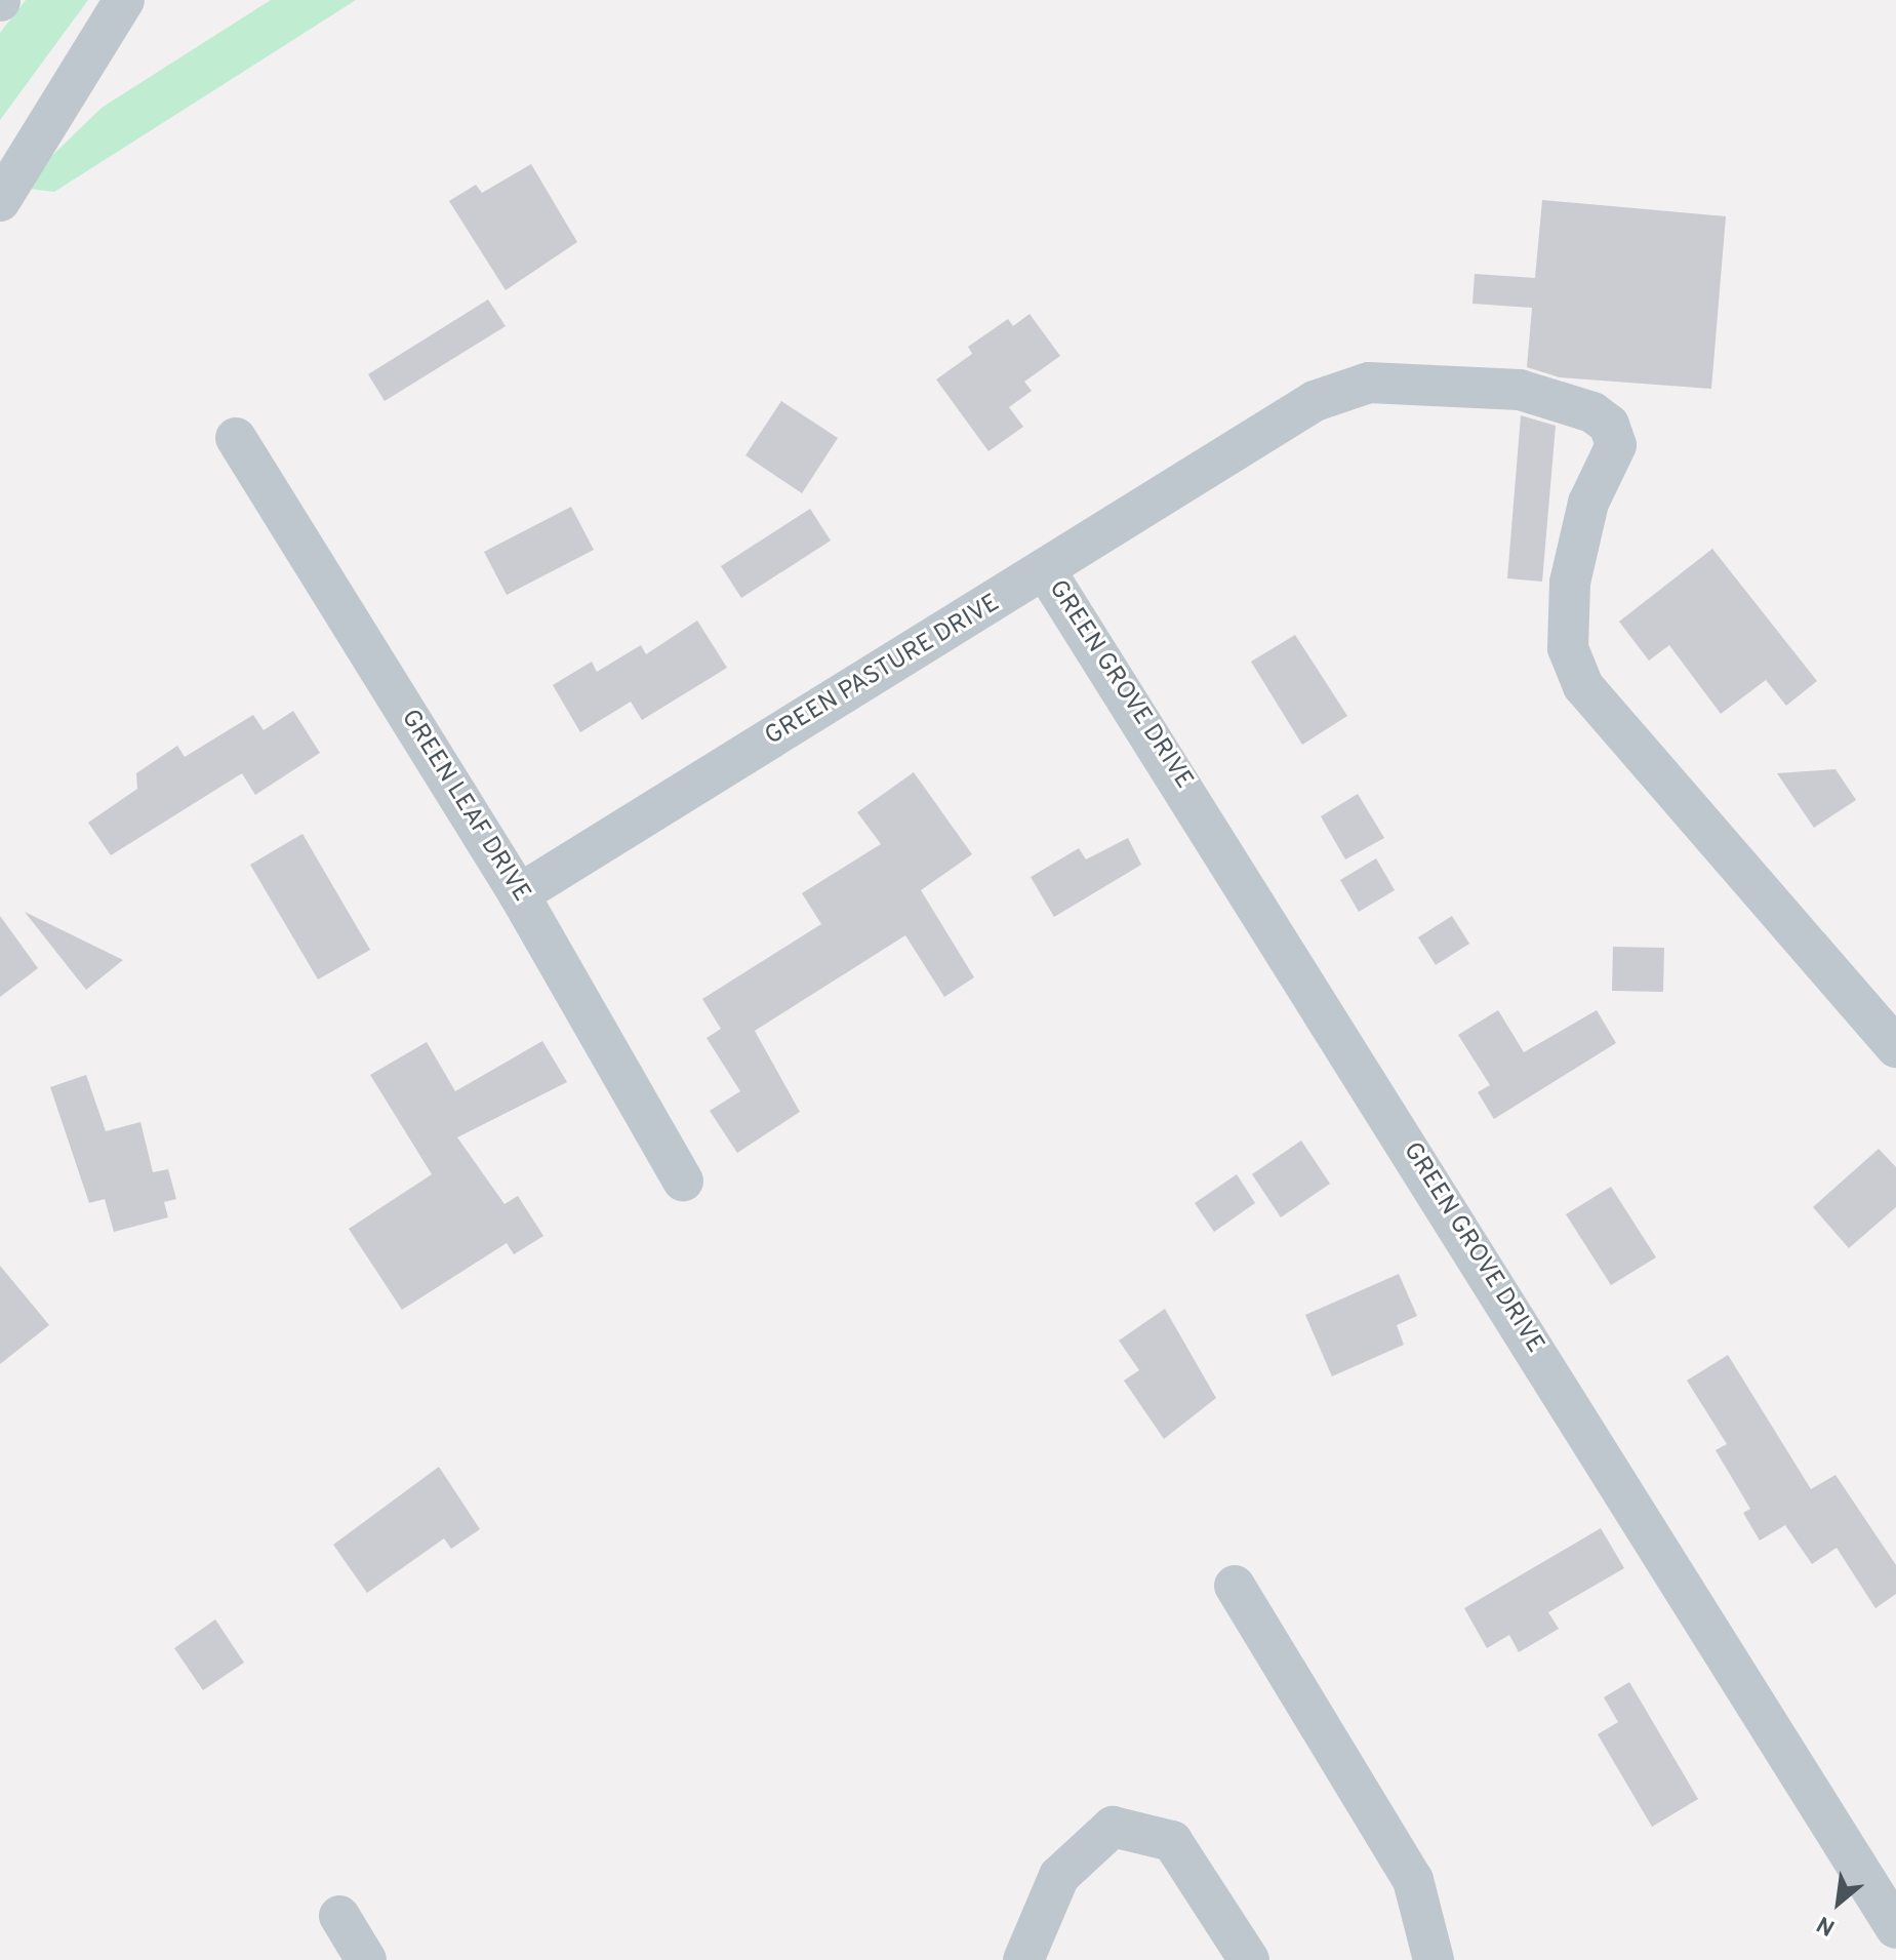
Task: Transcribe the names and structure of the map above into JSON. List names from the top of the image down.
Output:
{
  "streets": {
    "street": ["GREEN PASTURE DRIVE", "GREEN GROVE DRIVE", "GREEN LEAF DRIVE"]
  },
  "crossings": [
    ["GREEN PASTURE DRIVE", "GREEN GROVE DRIVE"],
    ["GREEN PASTURE DRIVE", "GREEN LEAF DRIVE"]
  ],
  "north": "bottom left"
}
